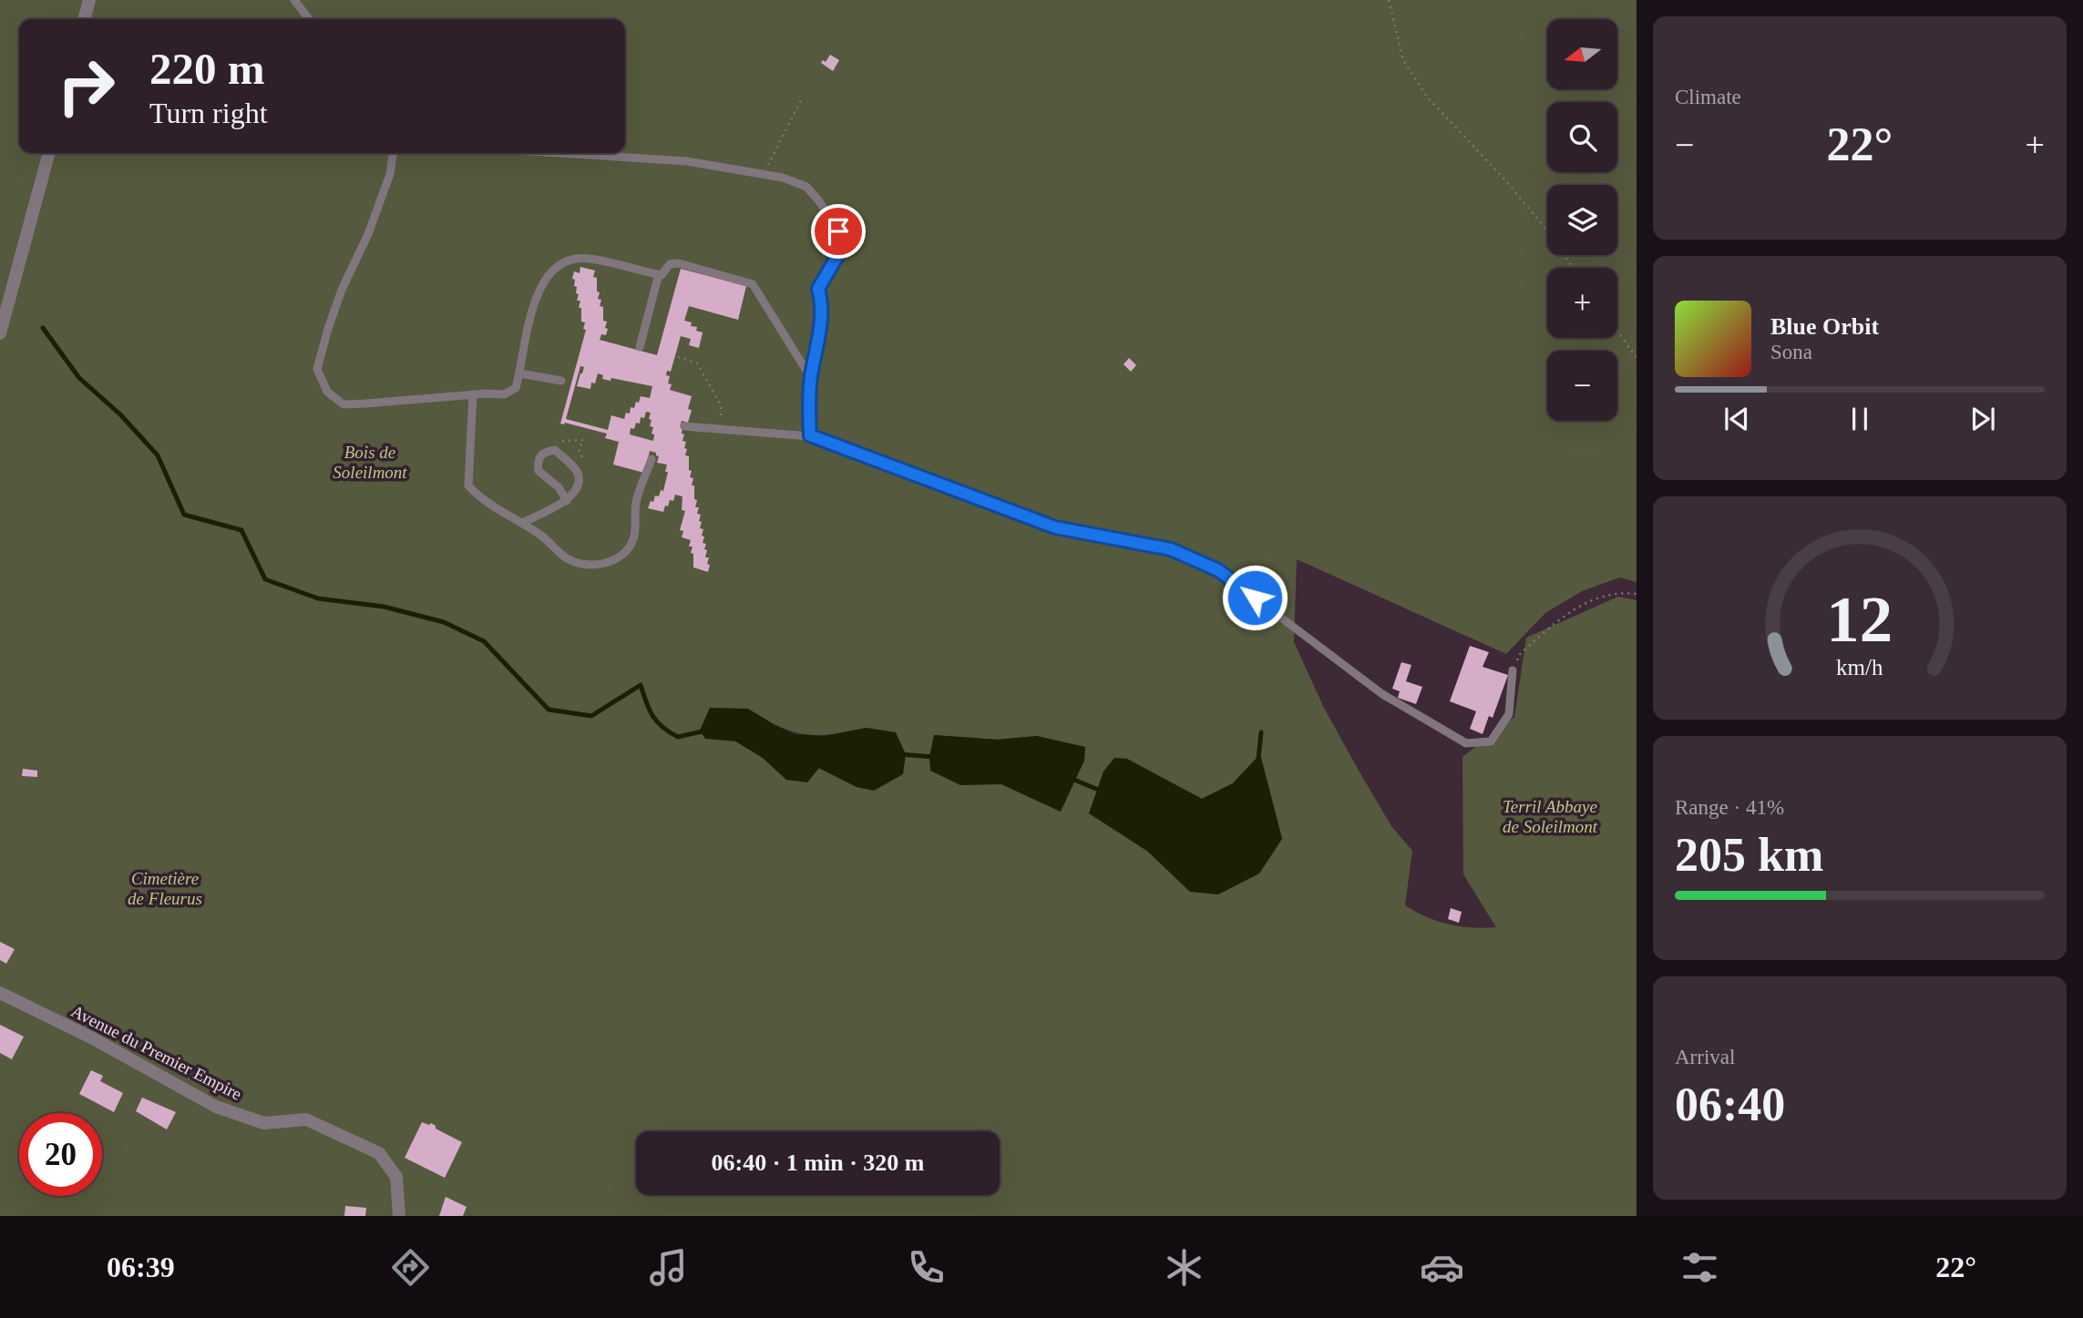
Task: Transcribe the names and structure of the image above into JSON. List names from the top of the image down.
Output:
{
  "streets": {
    "street": ["Avenue du Premier Empire"]
  },
  "parks": ["Bois de Soleilmont", "Terril Abbaye de Soleilmont", "Cimetière de Fleurus"],
  "north": "left",
  "page": {
    "tile": [
      "Climate",
      ["Range · 41%", "205 km"],
      ["Arrival", "06:40"]
    ],
    "map_buttons": ["+", "−"],
    "turn": ["220 m", "Turn right"],
    "heat": ["−", "22°", "+"],
    "song": ["Blue Orbit", "Sona"],
    "limit": "20",
    "trip": "06:40 · 1 min · 320 m",
    "tabs": ["06:39", "22°"],
    "gauge": ["12", "km/h"]
  }
}
